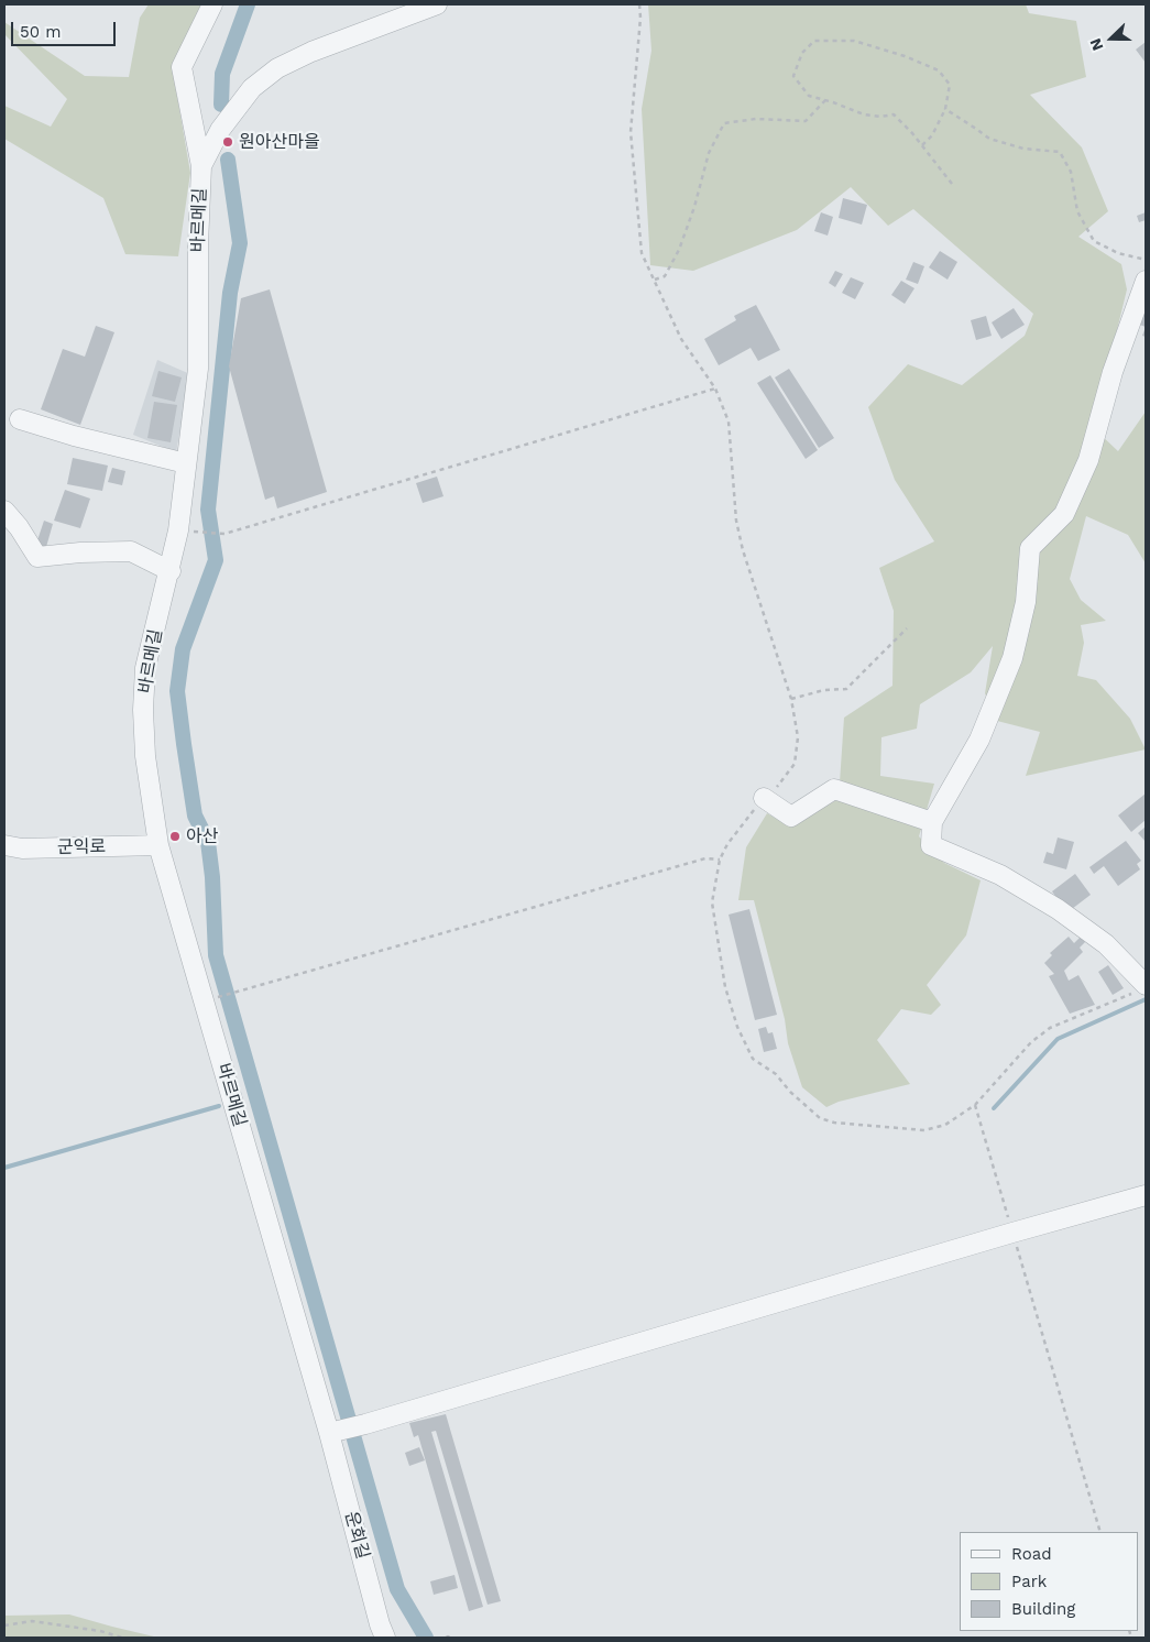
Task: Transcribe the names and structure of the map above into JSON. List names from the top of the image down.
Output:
{
  "streets": {
    "street": ["바르메길", "군익로", "운회길"]
  },
  "crossings": [
    ["바르메길", "군익로"],
    ["바르메길", "운회길"]
  ],
  "places": ["원아산마을", "아산"],
  "legend": ["Road", "Park", "Building"],
  "scale_bar": "50 m",
  "north": "left"
}
